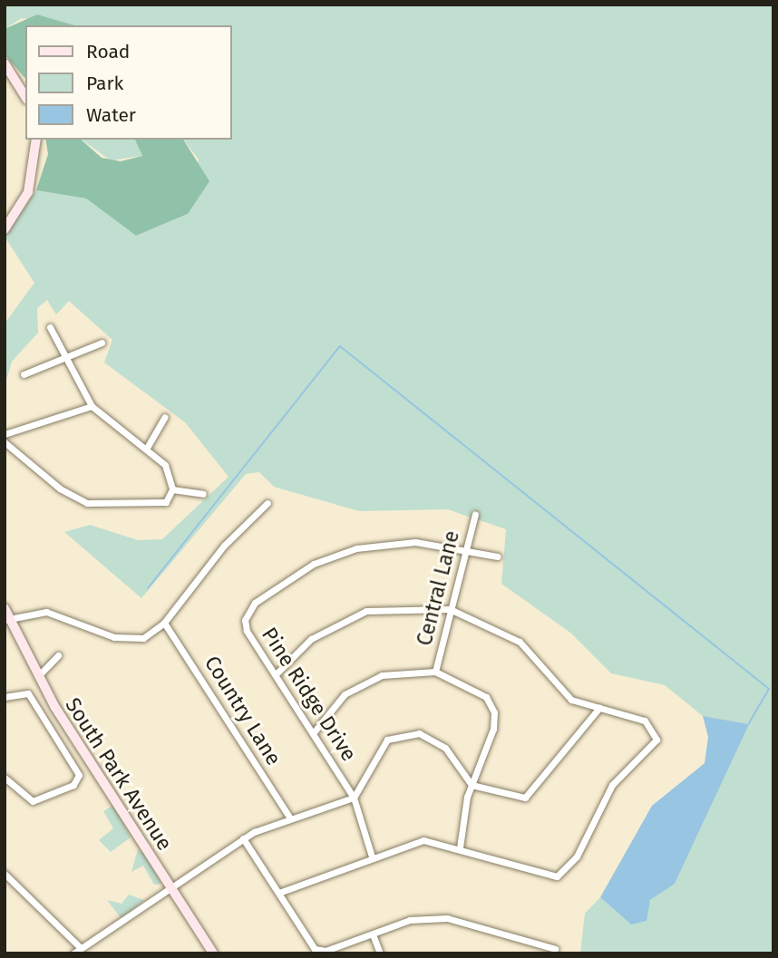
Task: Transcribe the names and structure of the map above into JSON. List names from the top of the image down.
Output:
{
  "streets": {
    "street": [
      "Central Lane",
      "Pine Ridge Drive",
      "Country Lane",
      "South Park Avenue"
    ]
  },
  "crossings": [
    ["Central Lane", "Pine Ridge Drive"]
  ],
  "legend": ["Road", "Park", "Water"]
}
